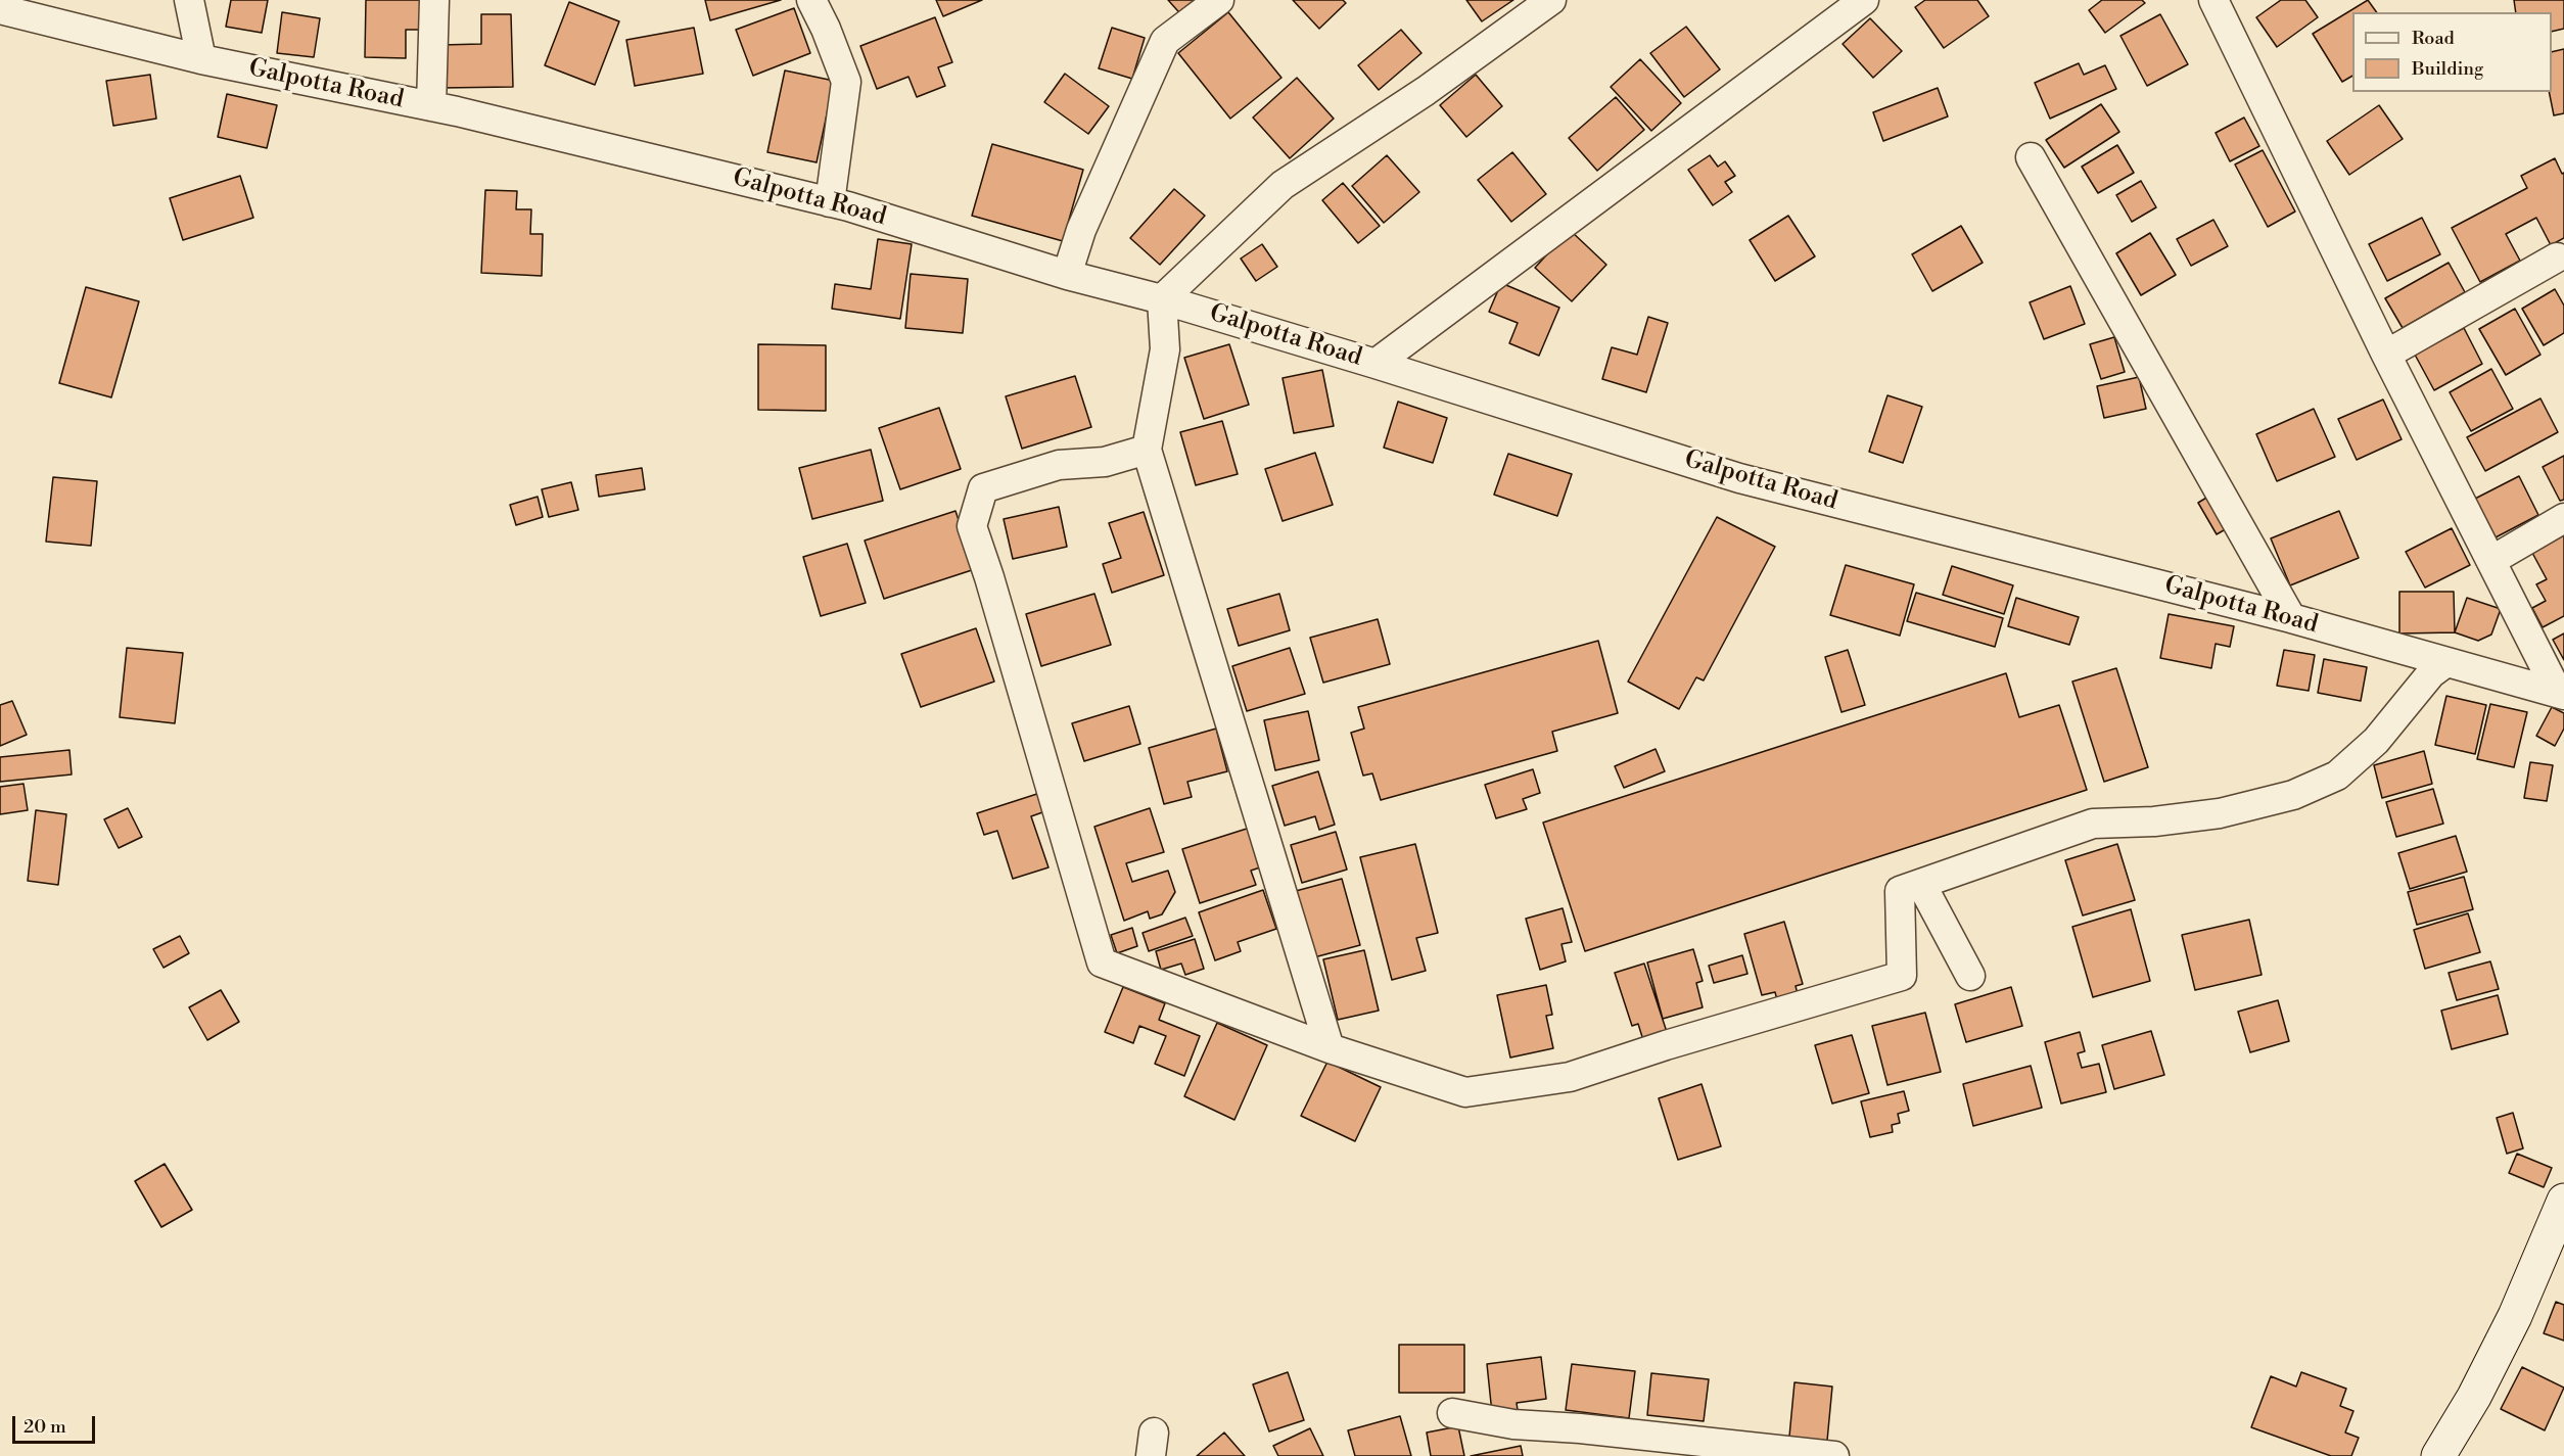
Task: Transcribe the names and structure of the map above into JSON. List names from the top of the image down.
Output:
{
  "streets": {
    "street": ["Galpotta Road"]
  },
  "legend": ["Road", "Building"],
  "scale_bar": "20 m"
}
